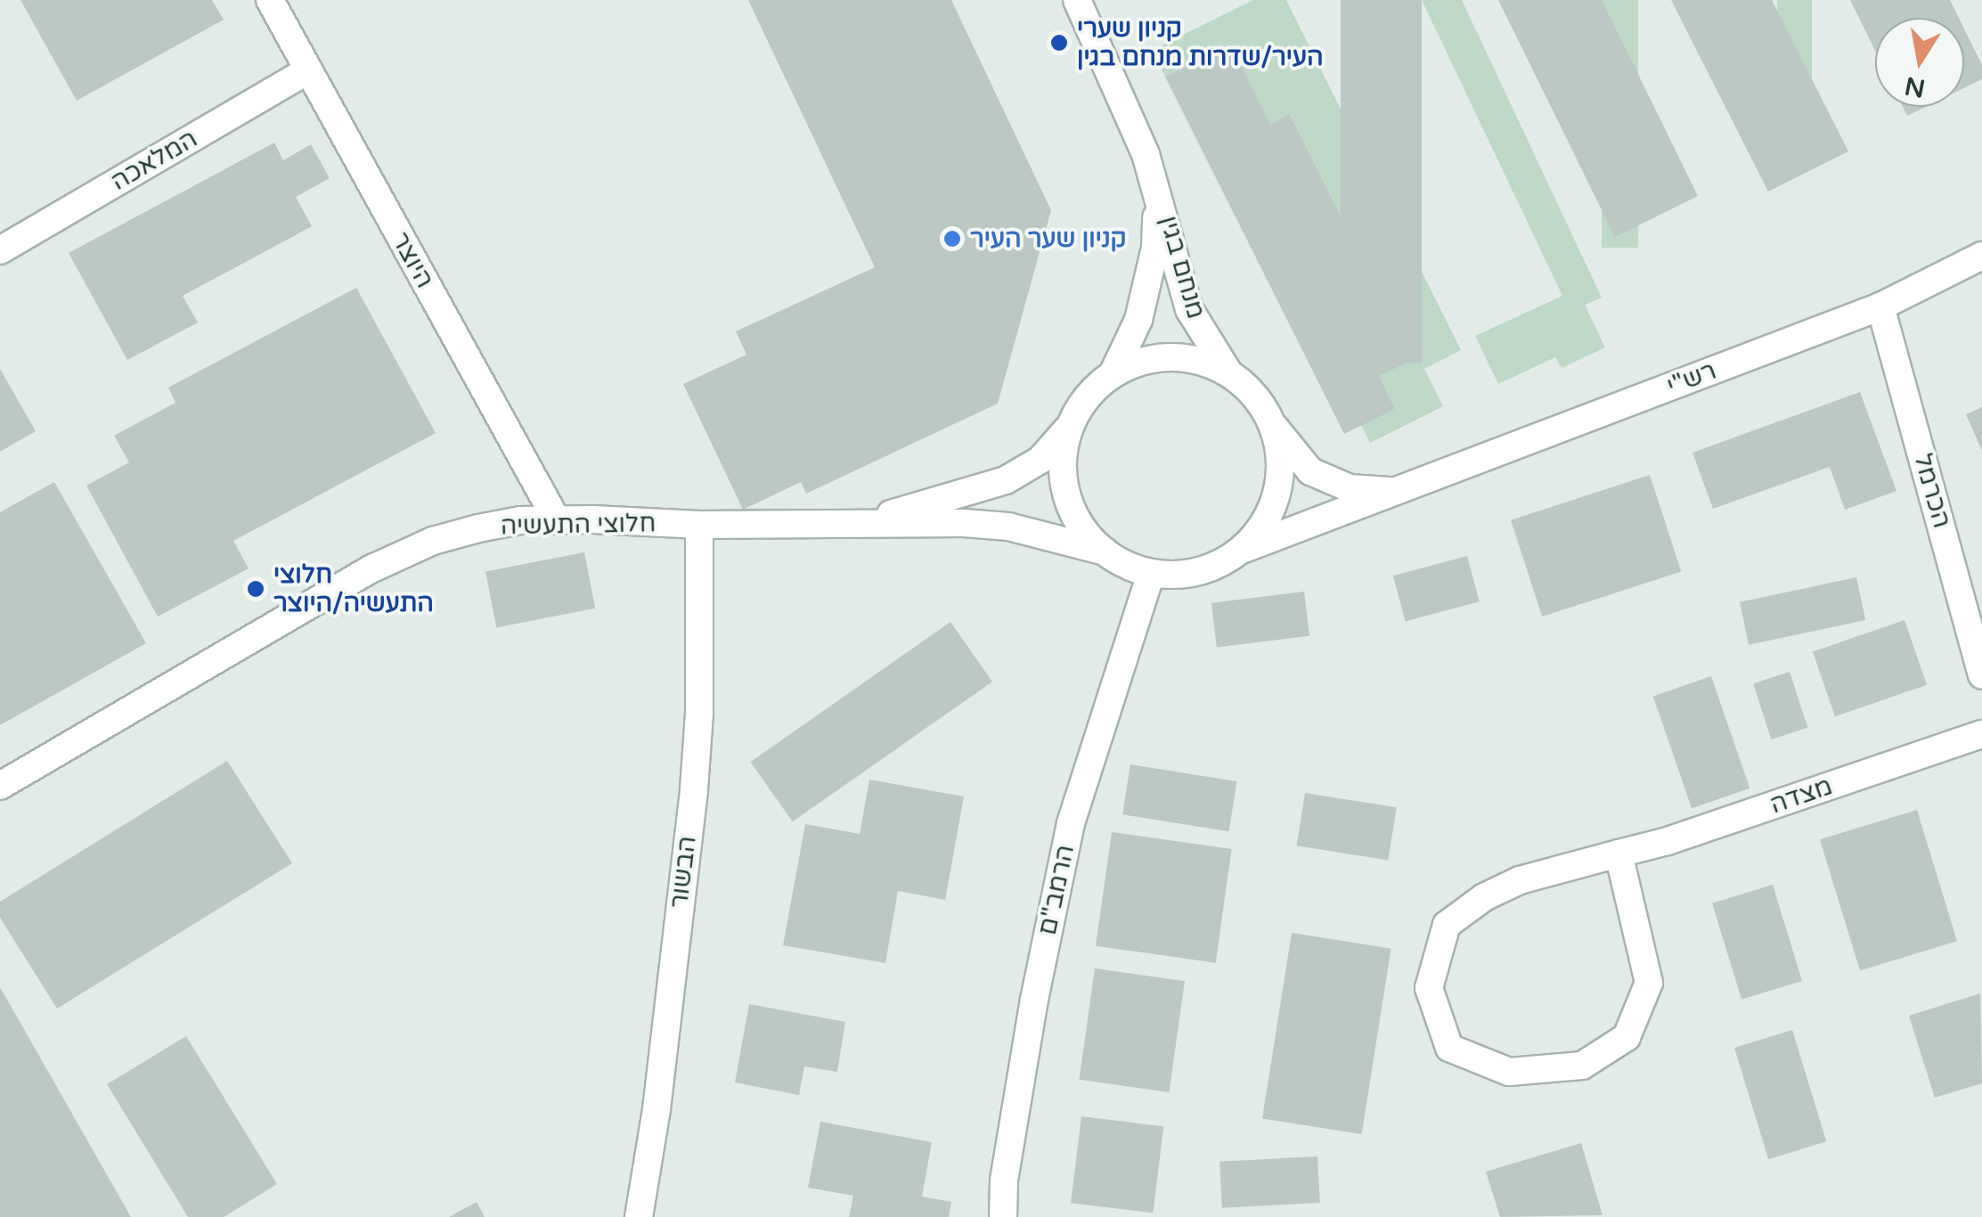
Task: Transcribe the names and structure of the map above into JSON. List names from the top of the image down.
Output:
{
  "streets": {
    "street": [
      "המלאכה",
      "היוצר",
      "מנחם בגין",
      "רש\"י",
      "הכרמל",
      "חלוצי התעשיה",
      "מצדה",
      "הבשור",
      "הרמב\"ם"
    ]
  },
  "crossings": [
    ["המלאכה", "היוצר"],
    ["היוצר", "חלוצי התעשיה"],
    ["מנחם בגין", "רש\"י"],
    ["מנחם בגין", "חלוצי התעשיה"],
    ["מנחם בגין", "הרמב\"ם"],
    ["רש\"י", "הכרמל"],
    ["רש\"י", "חלוצי התעשיה"],
    ["רש\"י", "הרמב\"ם"],
    ["חלוצי התעשיה", "הבשור"],
    ["חלוצי התעשיה", "הרמב\"ם"]
  ],
  "places": ["קניון שערי העיר/שדרות מנחם בגין", "קניון שער העיר", "חלוצי התעשיה/היוצר"],
  "north": "bottom"
}
